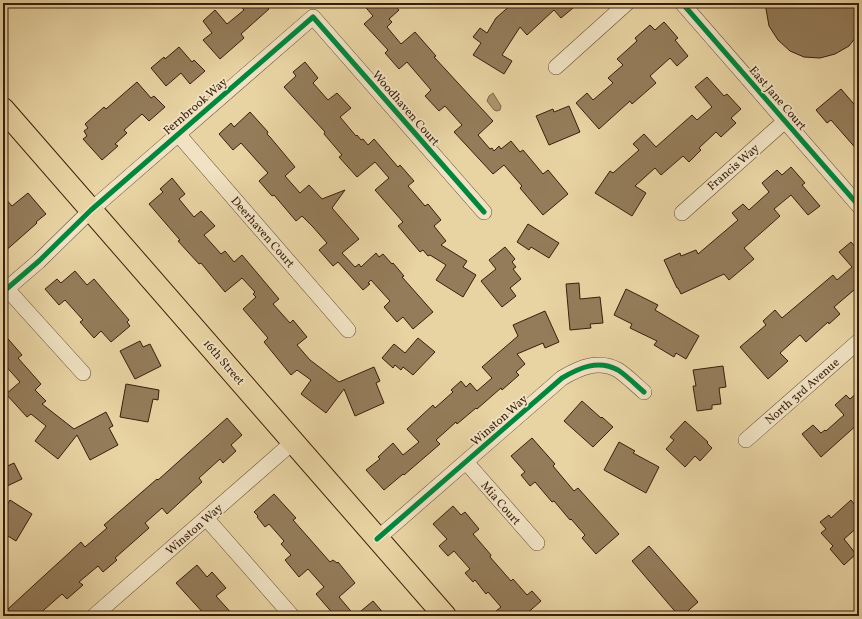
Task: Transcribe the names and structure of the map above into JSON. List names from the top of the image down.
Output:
{
  "streets": {
    "main road": ["16th Street"],
    "street": [
      "East Jane Court",
      "Fernbrook Way",
      "Woodhaven Court",
      "Francis Way",
      "Deerhaven Court",
      "North 3rd Avenue",
      "Winston Way",
      "Mia Court"
    ]
  },
  "crossings": [
    ["East Jane Court", "Francis Way"],
    ["Fernbrook Way", "Woodhaven Court"],
    ["Fernbrook Way", "Deerhaven Court"],
    ["Fernbrook Way", "16th Street"],
    ["16th Street", "Winston Way"],
    ["Winston Way", "Mia Court"]
  ]
}
